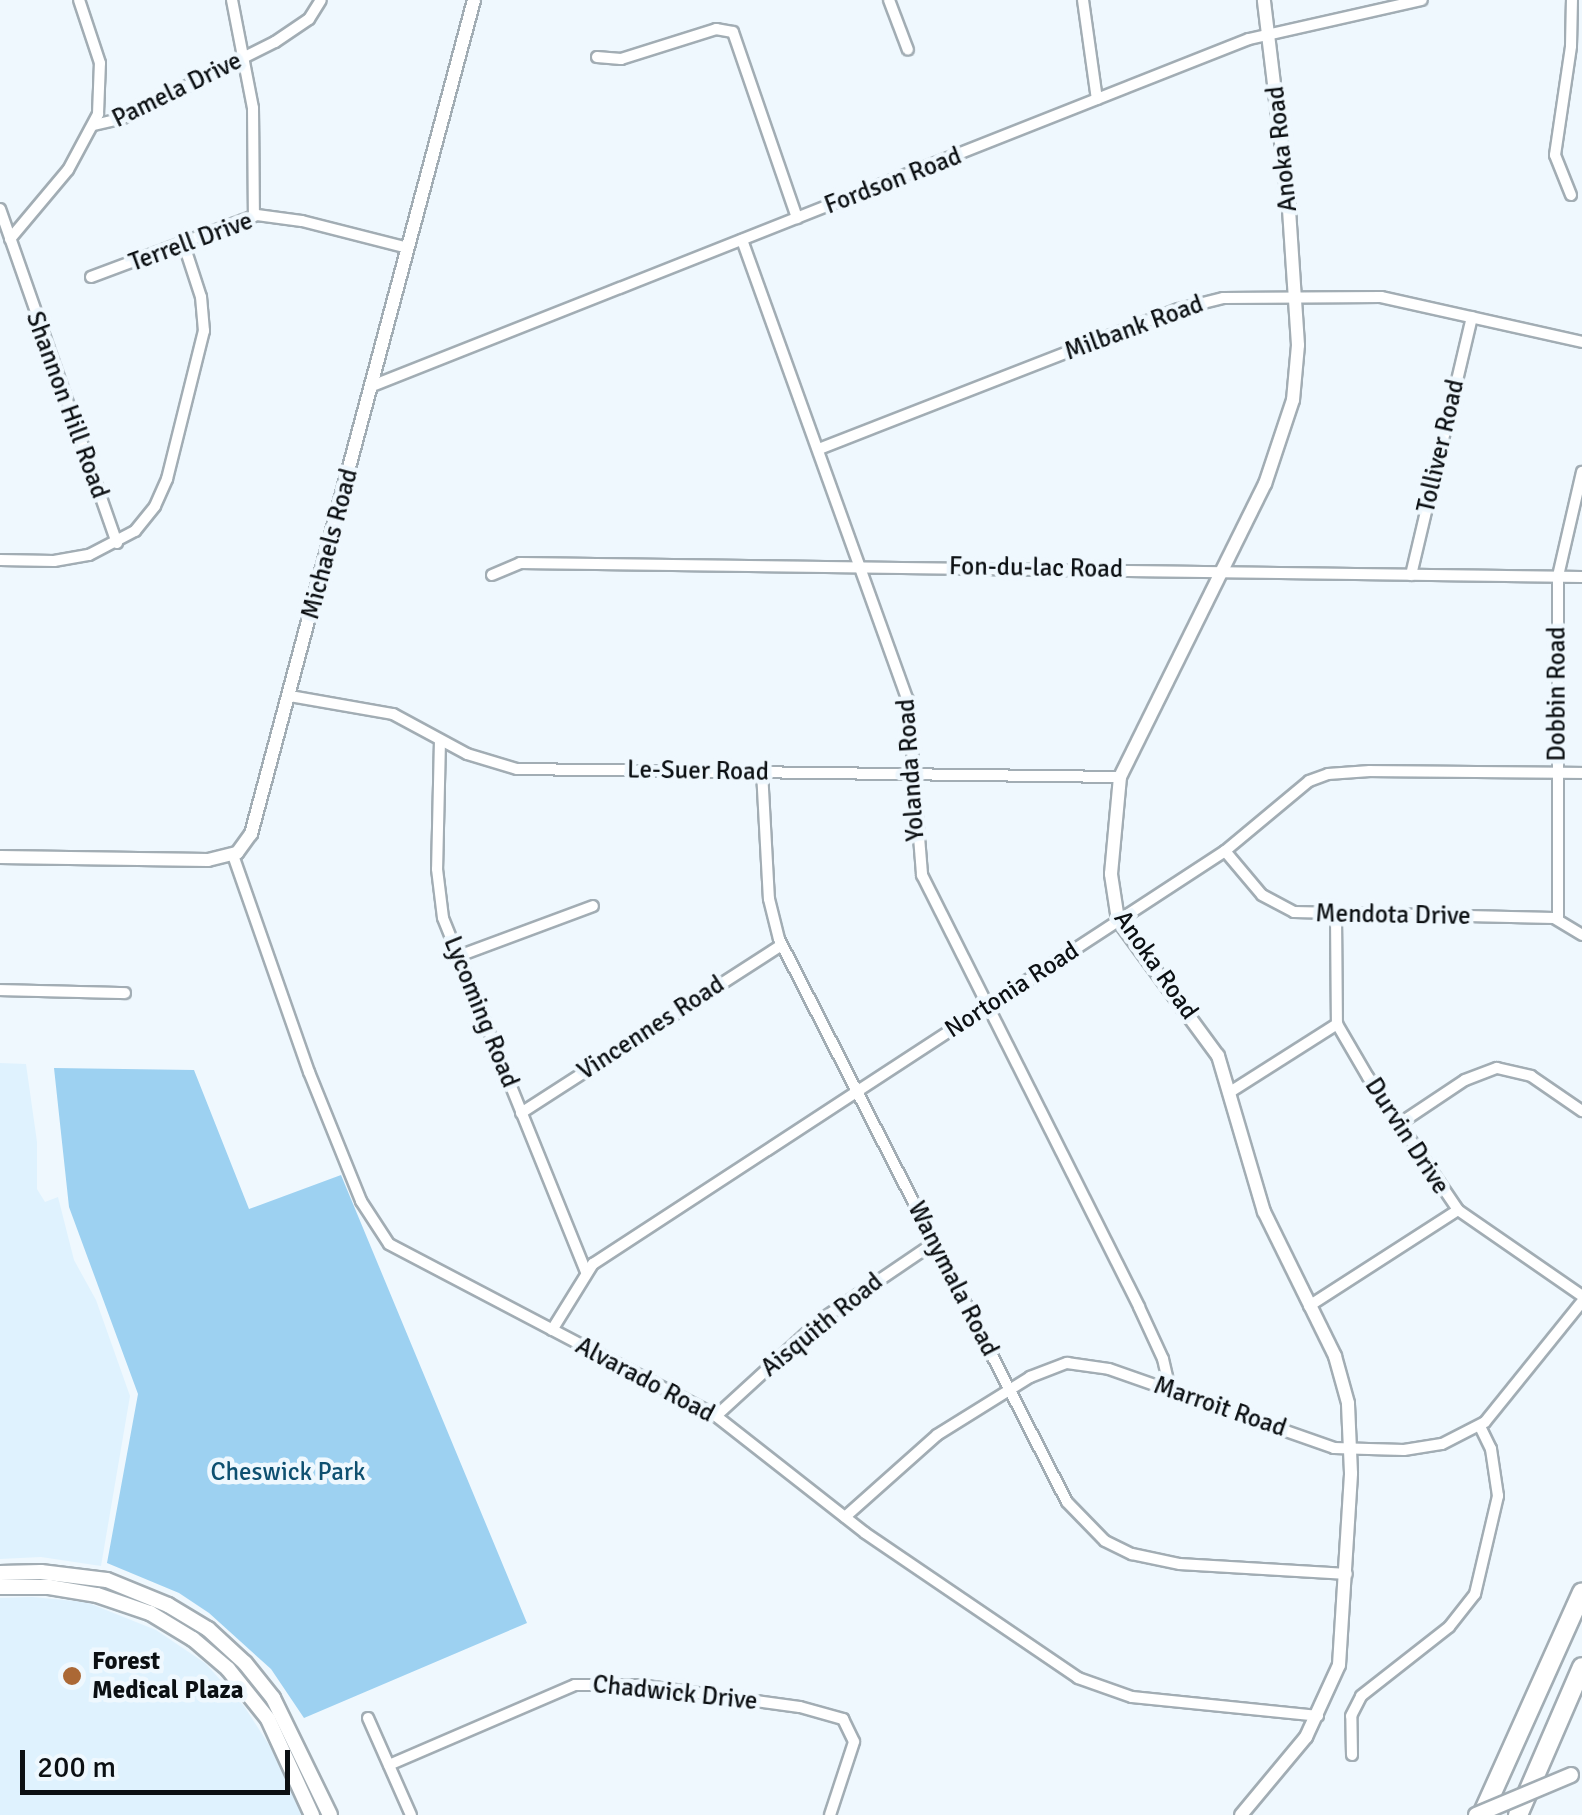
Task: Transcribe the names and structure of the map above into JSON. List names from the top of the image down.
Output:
{
  "streets": {
    "street": [
      "Pamela Drive",
      "Anoka Road",
      "Fordson Road",
      "Terrell Drive",
      "Milbank Road",
      "Shannon Hill Road",
      "Tolliver Road",
      "Michaels Road",
      "Fon-du-lac Road",
      "Dobbin Road",
      "Yolanda Road",
      "Le-Suer Road",
      "Mendota Drive",
      "Nortonia Road",
      "Lycoming Road",
      "Vincennes Road",
      "Durvin Drive",
      "Wanymala Road",
      "Aisquith Road",
      "Alvarado Road",
      "Marroit Road",
      "Chadwick Drive"
    ]
  },
  "crossings": [
    ["Pamela Drive", "Shannon Hill Road"],
    ["Anoka Road", "Fordson Road"],
    ["Anoka Road", "Milbank Road"],
    ["Anoka Road", "Fon-du-lac Road"],
    ["Anoka Road", "Le-Suer Road"],
    ["Anoka Road", "Nortonia Road"],
    ["Anoka Road", "Wanymala Road"],
    ["Anoka Road", "Alvarado Road"],
    ["Anoka Road", "Marroit Road"],
    ["Fordson Road", "Michaels Road"],
    ["Fordson Road", "Yolanda Road"],
    ["Terrell Drive", "Michaels Road"],
    ["Milbank Road", "Tolliver Road"],
    ["Milbank Road", "Yolanda Road"],
    ["Tolliver Road", "Fon-du-lac Road"],
    ["Michaels Road", "Le-Suer Road"],
    ["Michaels Road", "Alvarado Road"],
    ["Fon-du-lac Road", "Dobbin Road"],
    ["Fon-du-lac Road", "Yolanda Road"],
    ["Dobbin Road", "Mendota Drive"],
    ["Dobbin Road", "Nortonia Road"],
    ["Yolanda Road", "Le-Suer Road"],
    ["Yolanda Road", "Nortonia Road"],
    ["Yolanda Road", "Marroit Road"],
    ["Le-Suer Road", "Lycoming Road"],
    ["Le-Suer Road", "Wanymala Road"],
    ["Mendota Drive", "Nortonia Road"],
    ["Nortonia Road", "Lycoming Road"],
    ["Nortonia Road", "Wanymala Road"],
    ["Nortonia Road", "Alvarado Road"],
    ["Lycoming Road", "Vincennes Road"],
    ["Vincennes Road", "Wanymala Road"],
    ["Durvin Drive", "Marroit Road"],
    ["Wanymala Road", "Aisquith Road"],
    ["Wanymala Road", "Marroit Road"],
    ["Aisquith Road", "Alvarado Road"],
    ["Alvarado Road", "Marroit Road"]
  ],
  "parks": ["Cheswick Park"],
  "places": ["Forest Medical Plaza"],
  "scale_bar": "200 m"
}
